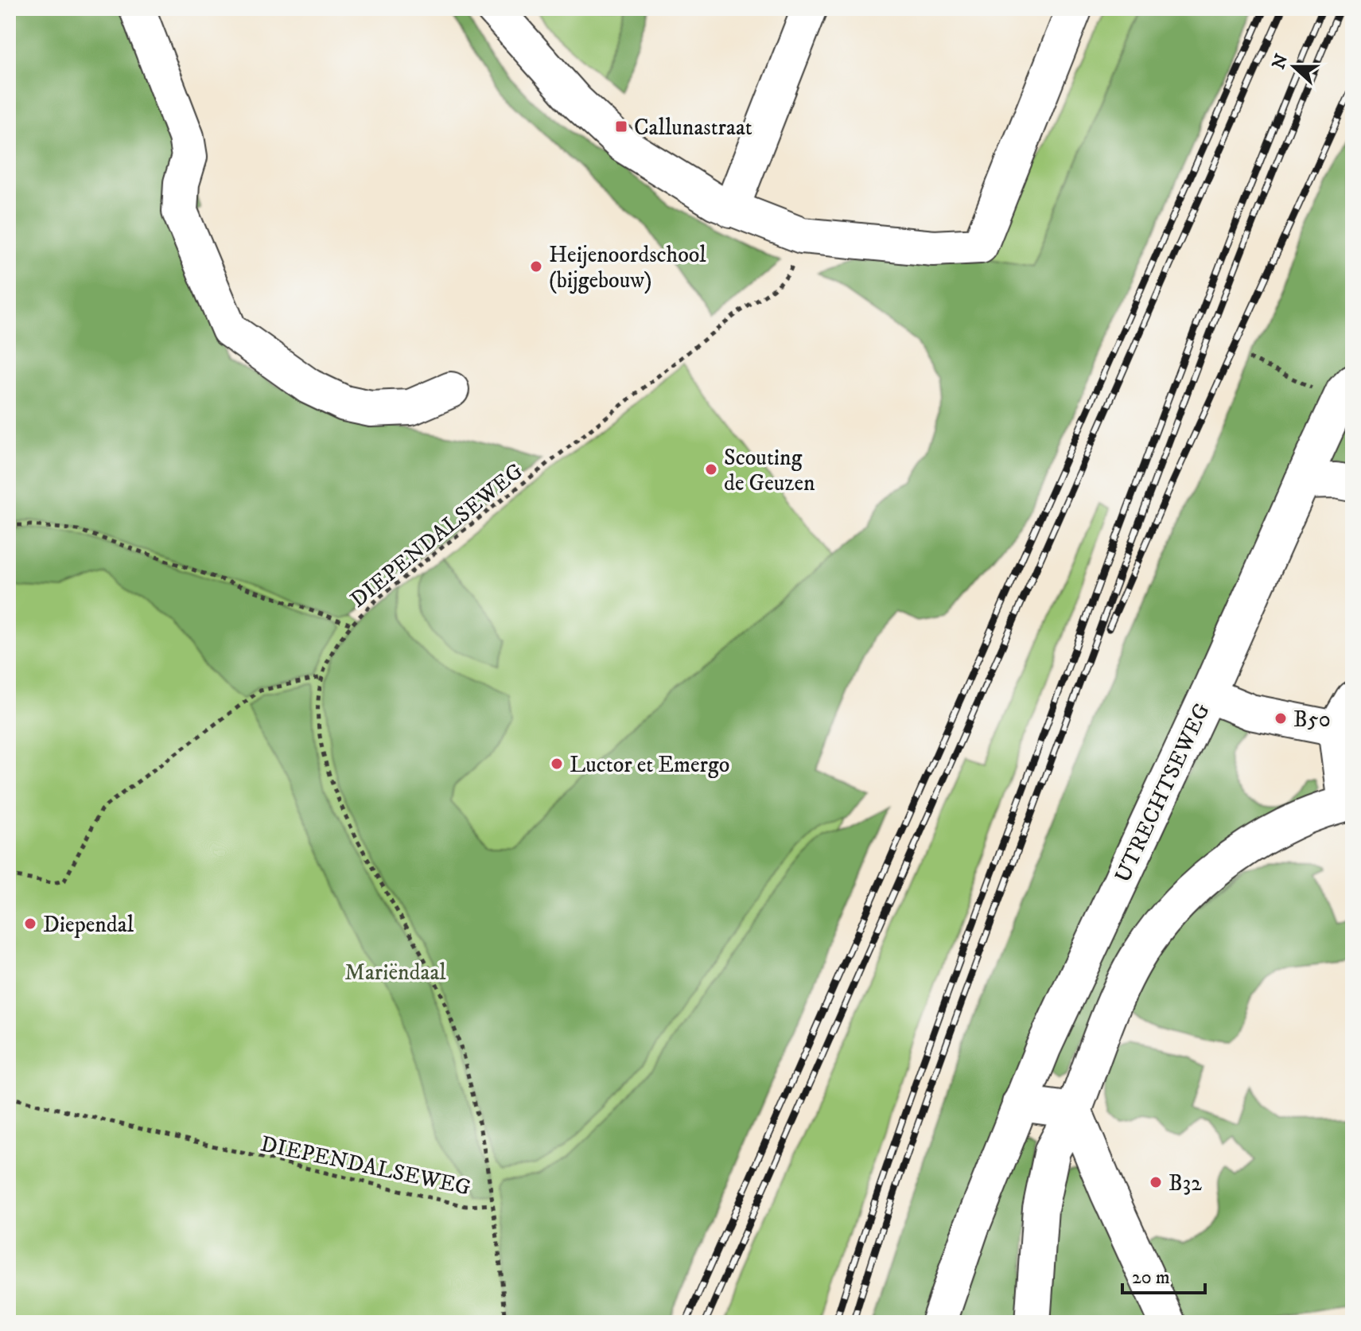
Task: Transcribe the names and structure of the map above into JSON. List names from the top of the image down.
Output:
{
  "streets": {
    "street": ["UTRECHTSEWEG"],
    "path": ["DIEPENDALSEWEG"]
  },
  "parks": ["Mariëndaal"],
  "places": {
    "transit": ["Callunastraat"],
    "other": [
      "Heijenoordschool (bijgebouw)",
      "Scouting de Geuzen",
      "B50",
      "Luctor et Emergo",
      "Diependal",
      "B32"
    ]
  },
  "scale_bar": "20 m",
  "north": "left"
}
